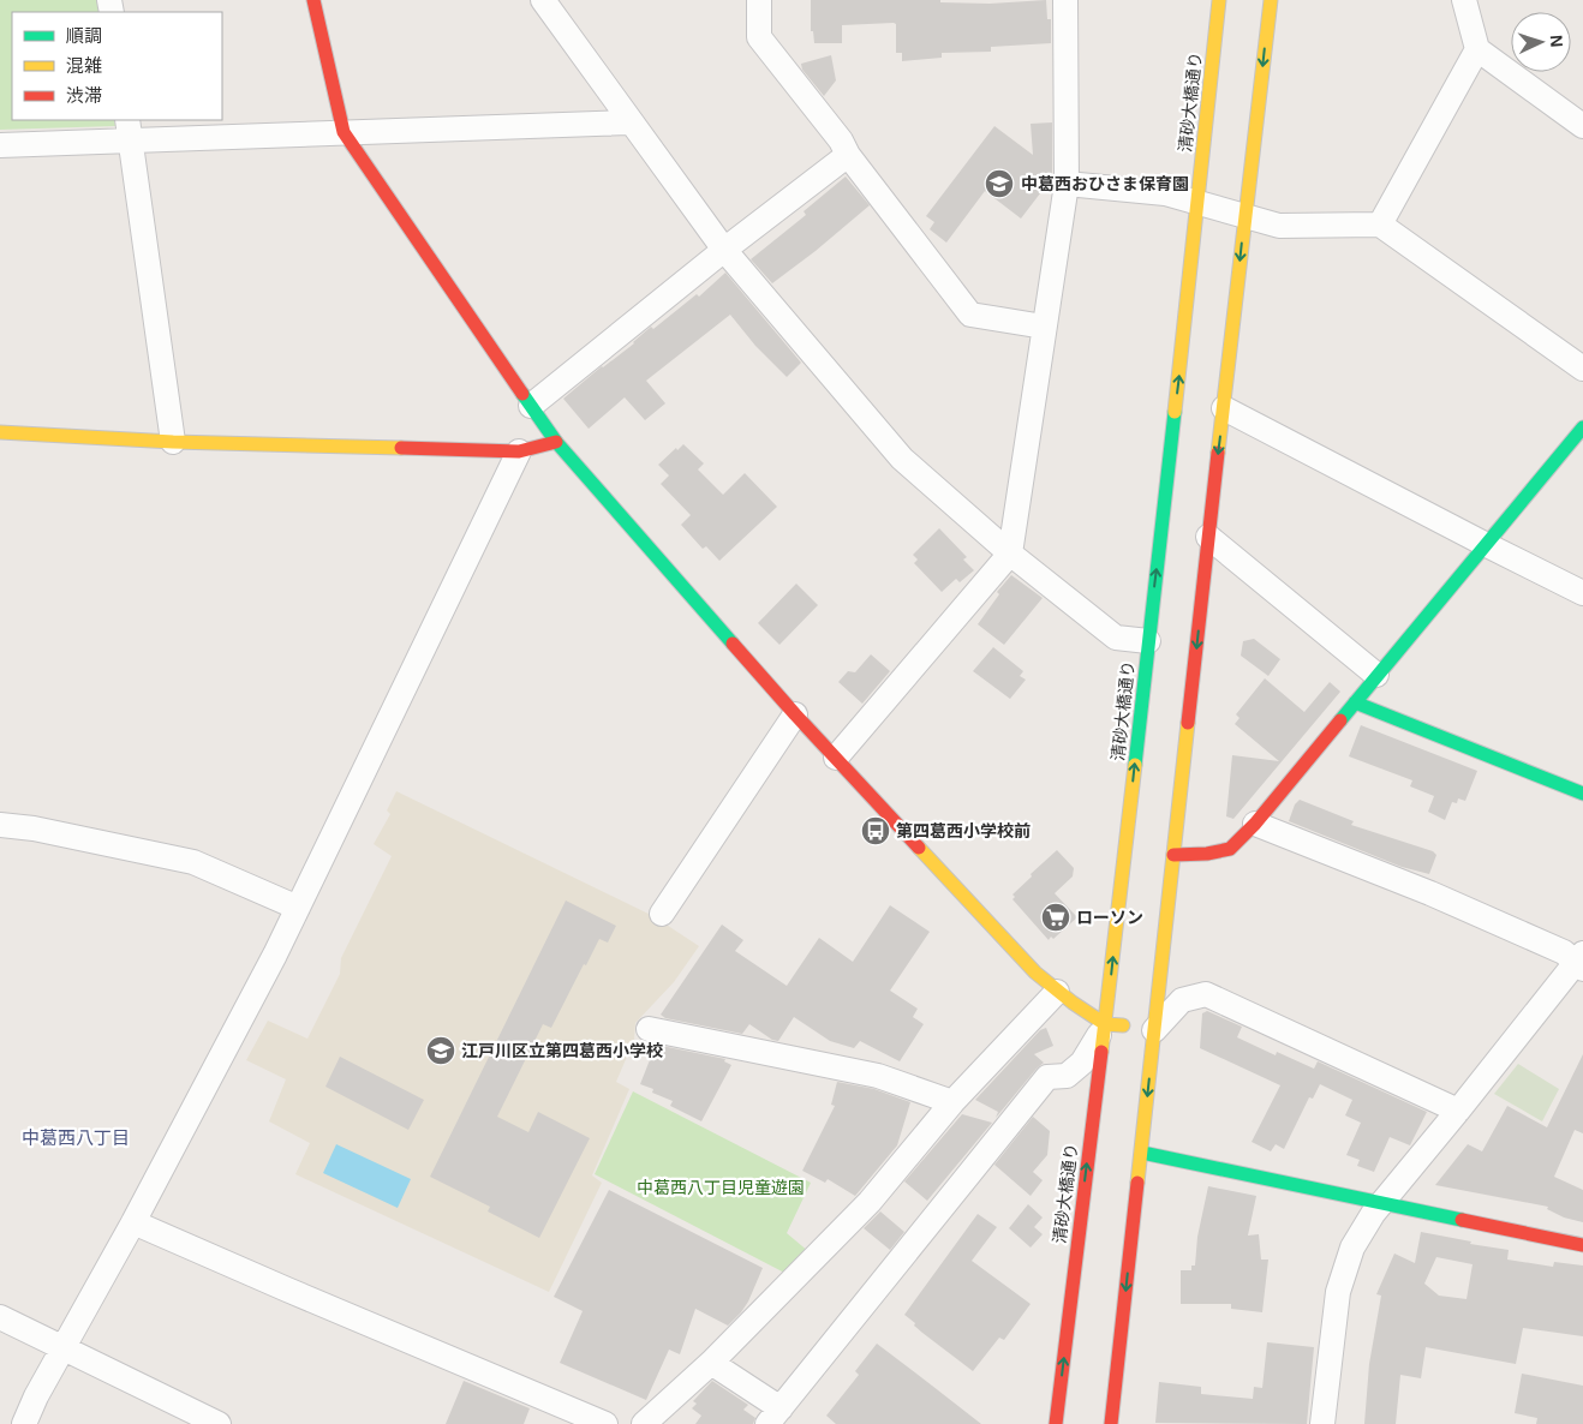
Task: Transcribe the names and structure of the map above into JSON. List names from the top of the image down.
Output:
{
  "streets": {
    "street": ["清砂大橋通り"]
  },
  "districts": ["中葛西八丁目"],
  "parks": ["中葛西八丁目児童遊園"],
  "places": {
    "school or university": ["中葛西おひさま保育園", "江戸川区立第四葛西小学校"],
    "bus stop": ["第四葛西小学校前"],
    "supermarket": ["ローソン"]
  },
  "legend": ["順調", "混雑", "渋滞"],
  "north": "right"
}
